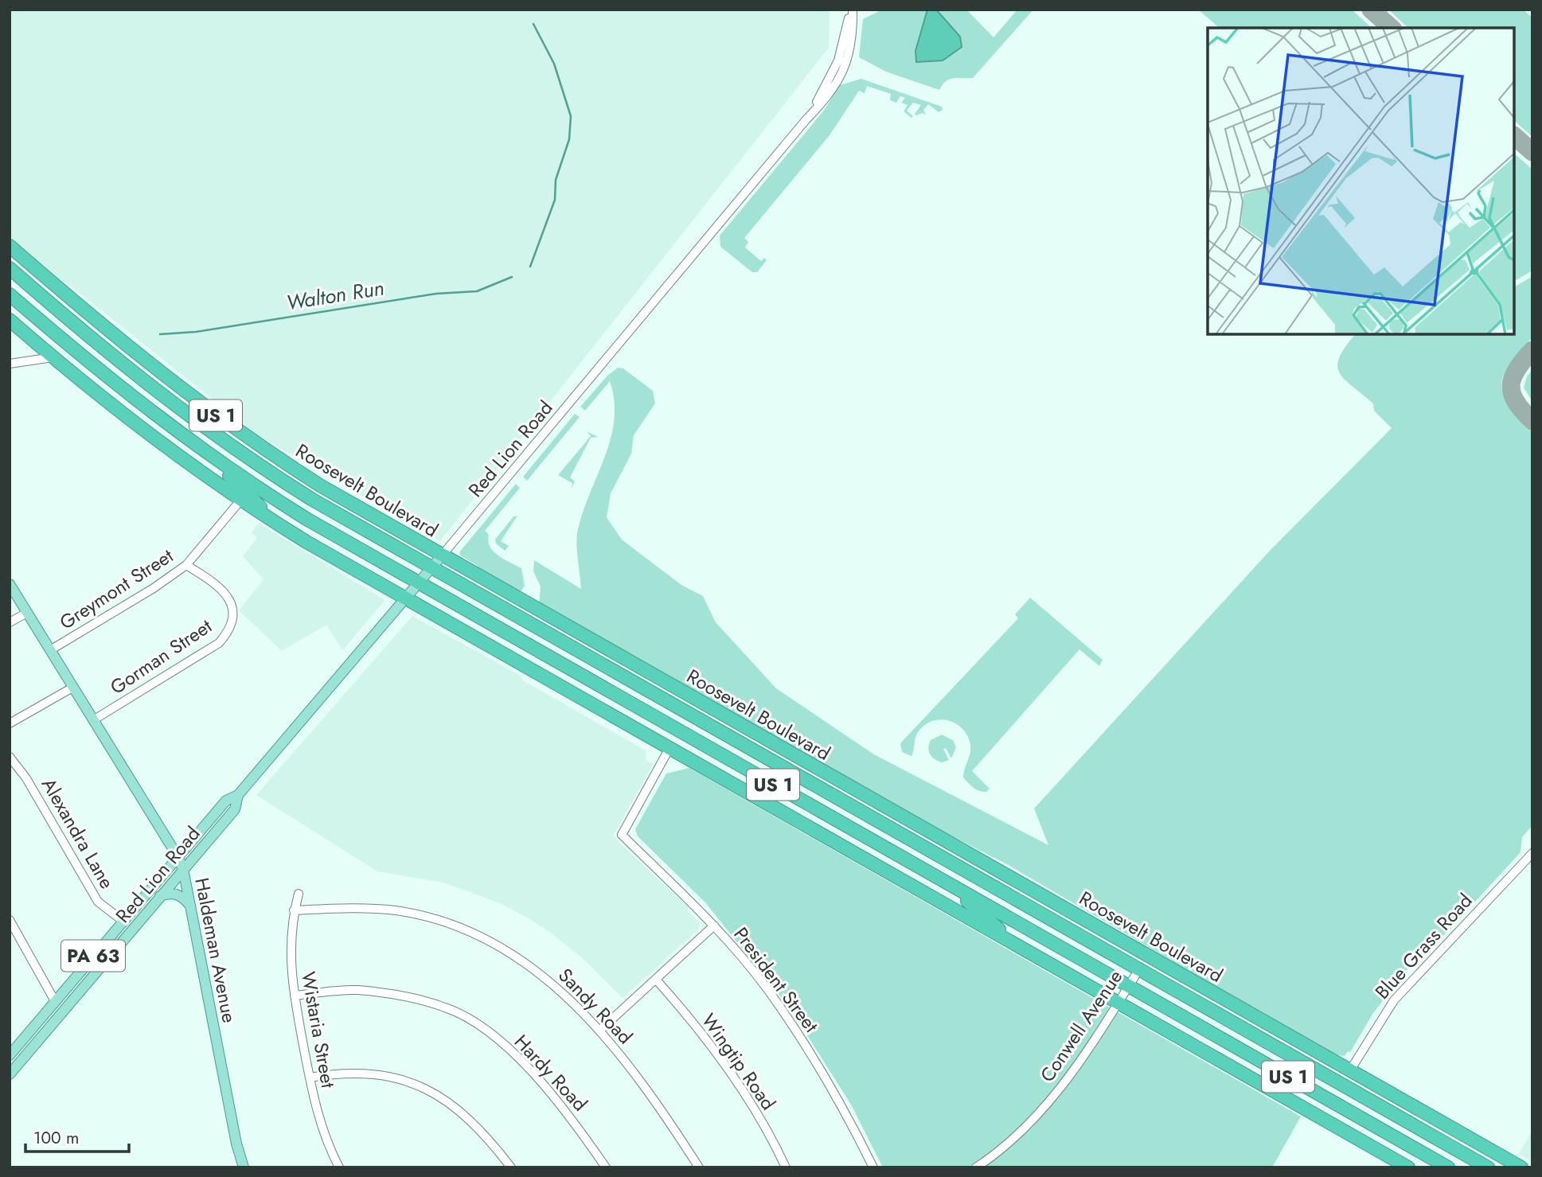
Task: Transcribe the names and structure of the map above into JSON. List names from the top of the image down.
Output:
{
  "streets": {
    "highway": ["US 1", "Roosevelt Boulevard"],
    "main road": ["Red Lion Road", "Haldeman Avenue", "PA 63"],
    "street": [
      "Greymont Street",
      "Gorman Street",
      "Alexandra Lane",
      "Blue Grass Road",
      "President Street",
      "Sandy Road",
      "Conwell Avenue",
      "Wistaria Street",
      "Wingtip Road",
      "Hardy Road"
    ]
  },
  "crossings": [
    ["US 1", "Red Lion Road"],
    ["US 1", "Greymont Street"],
    ["US 1", "President Street"],
    ["US 1", "Conwell Avenue"],
    ["Red Lion Road", "Roosevelt Boulevard"],
    ["Red Lion Road", "Alexandra Lane"],
    ["Red Lion Road", "Haldeman Avenue"],
    ["Roosevelt Boulevard", "Blue Grass Road"],
    ["Roosevelt Boulevard", "Conwell Avenue"],
    ["Greymont Street", "Gorman Street"],
    ["Greymont Street", "Haldeman Avenue"],
    ["Gorman Street", "Haldeman Avenue"],
    ["Sandy Road", "Wistaria Street"],
    ["Wistaria Street", "Hardy Road"]
  ],
  "water": ["Walton Run"],
  "scale_bar": "100 m"
}
